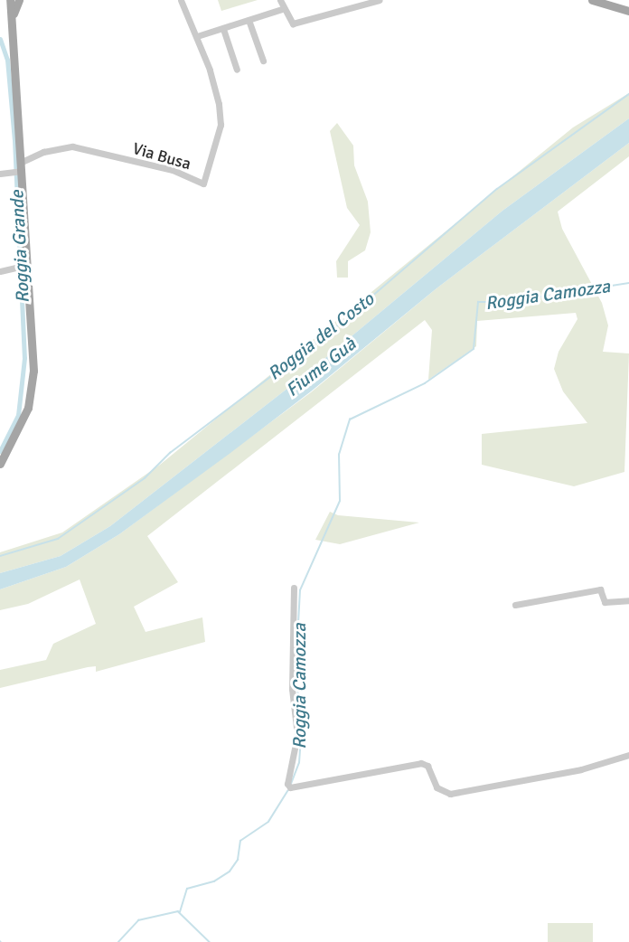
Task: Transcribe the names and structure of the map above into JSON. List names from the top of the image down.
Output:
{
  "streets": {
    "street": ["Via Busa"]
  },
  "water": [
    "Roggia Grande",
    "Roggia Camozza",
    "Roggia del Costo",
    "Fiume Guà"
  ]
}
